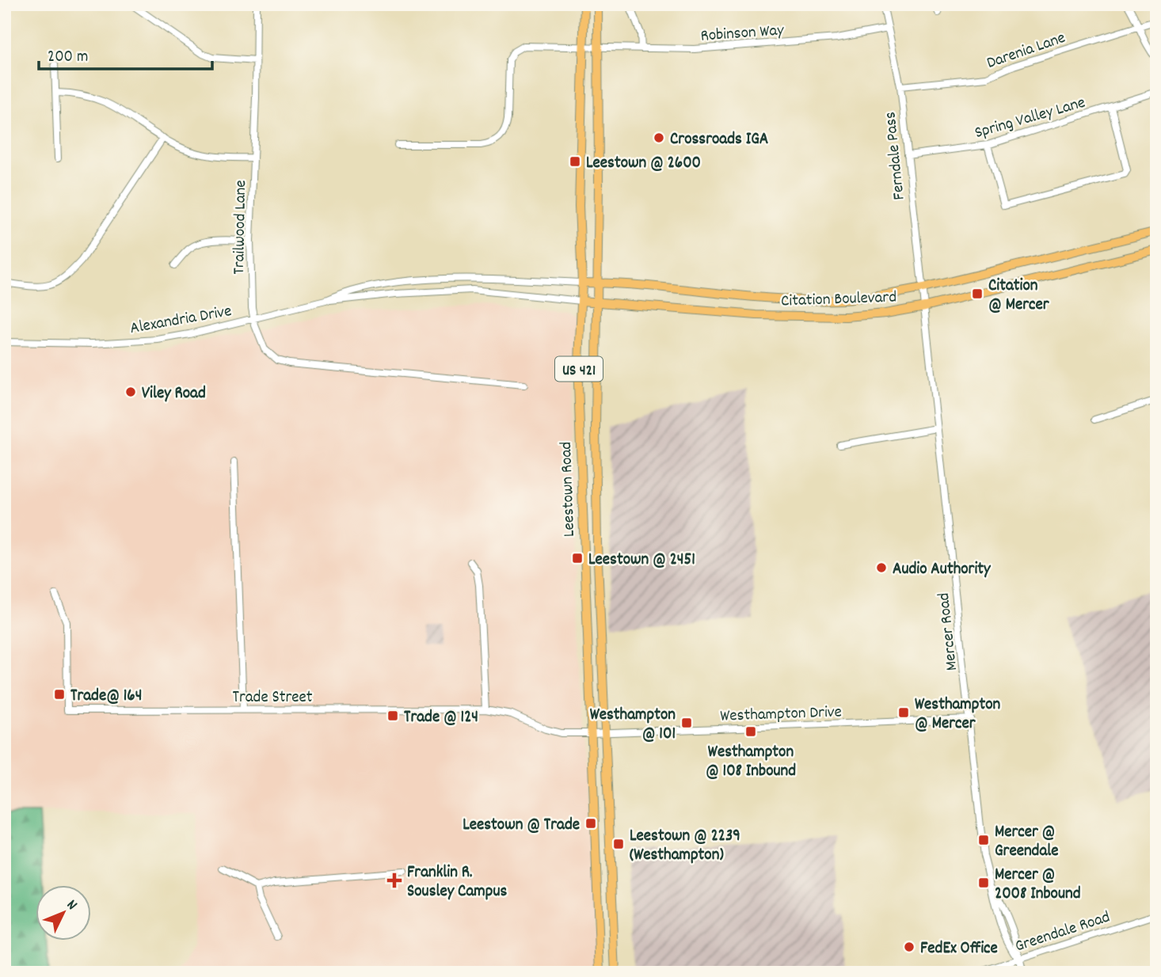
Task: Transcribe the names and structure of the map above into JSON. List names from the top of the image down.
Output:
{
  "streets": {
    "main road": ["Citation Boulevard", "US 421", "Leestown Road"],
    "street": [
      "Robinson Way",
      "Darenia Lane",
      "Spring Valley Lane",
      "Ferndale Pass",
      "Trailwood Lane",
      "Alexandria Drive",
      "Mercer Road",
      "Trade Street",
      "Westhampton Drive",
      "Greendale Road"
    ]
  },
  "crossings": [
    ["Robinson Way", "Ferndale Pass"],
    ["Robinson Way", "Leestown Road"],
    ["Darenia Lane", "Ferndale Pass"],
    ["Spring Valley Lane", "Ferndale Pass"],
    ["Ferndale Pass", "Citation Boulevard"],
    ["Ferndale Pass", "Mercer Road"],
    ["Trailwood Lane", "Alexandria Drive"],
    ["Citation Boulevard", "Alexandria Drive"],
    ["Citation Boulevard", "Leestown Road"],
    ["Citation Boulevard", "Mercer Road"],
    ["Alexandria Drive", "Leestown Road"],
    ["Leestown Road", "Trade Street"],
    ["Leestown Road", "Westhampton Drive"],
    ["Mercer Road", "Westhampton Drive"],
    ["Mercer Road", "Greendale Road"],
    ["Trade Street", "Westhampton Drive"]
  ],
  "places": {
    "other": [
      "Crossroads IGA",
      "Viley Road",
      "Audio Authority",
      "FedEx Office"
    ],
    "transit": [
      "Leestown @ 2600",
      "Citation @ Mercer",
      "Leestown @ 2451",
      "Trade@ 164",
      "Westhampton @ Mercer",
      "Trade @ 124",
      "Westhampton @ 101",
      "Westhampton @ 108 Inbound",
      "Leestown @ Trade",
      "Mercer @ Greendale",
      "Leestown @ 2239 (Westhampton)",
      "Mercer @ 2008 Inbound"
    ],
    "health": ["Franklin R. Sousley Campus"]
  },
  "scale_bar": "200 m",
  "north": "top right"
}
